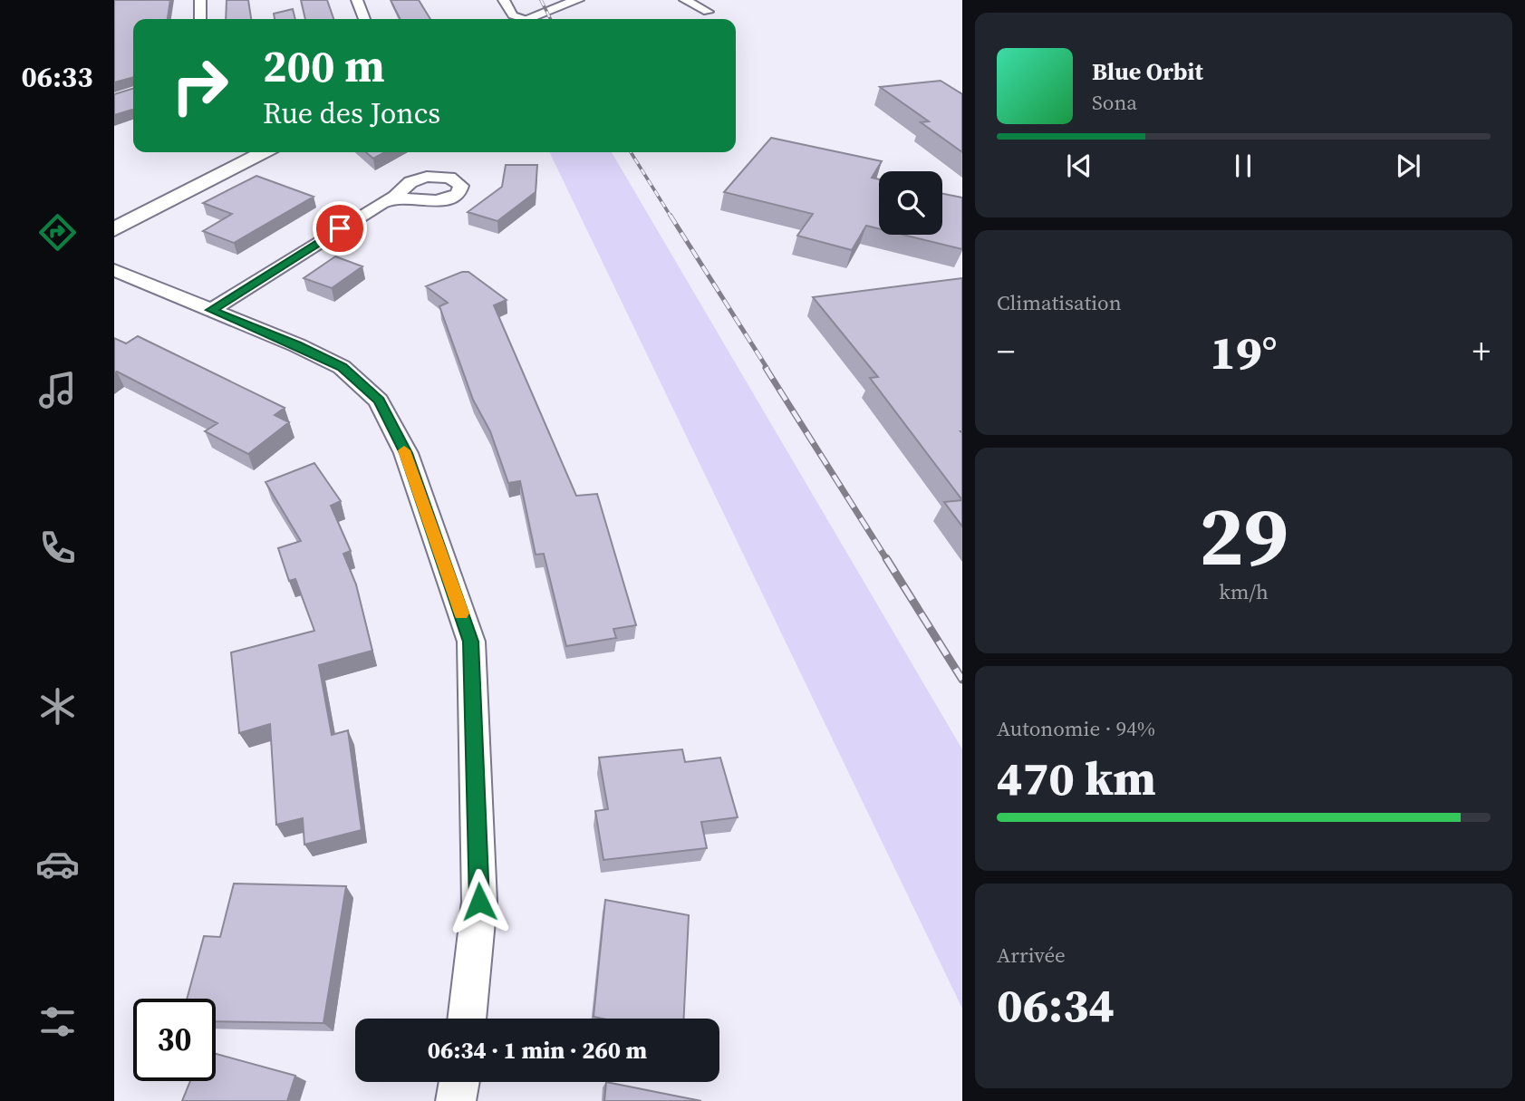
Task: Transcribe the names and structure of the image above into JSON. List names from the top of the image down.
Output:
{
  "page": {
    "tabs": "06:33",
    "turn": ["200 m", "Rue des Joncs"],
    "song": ["Blue Orbit", "Sona"],
    "tile": [
      "Climatisation",
      ["29", "km/h"],
      ["Autonomie · 94%", "470 km"],
      ["Arrivée", "06:34"]
    ],
    "heat": ["−", "19°", "+"],
    "limit": "30",
    "trip": "06:34 · 1 min · 260 m"
  }
}
